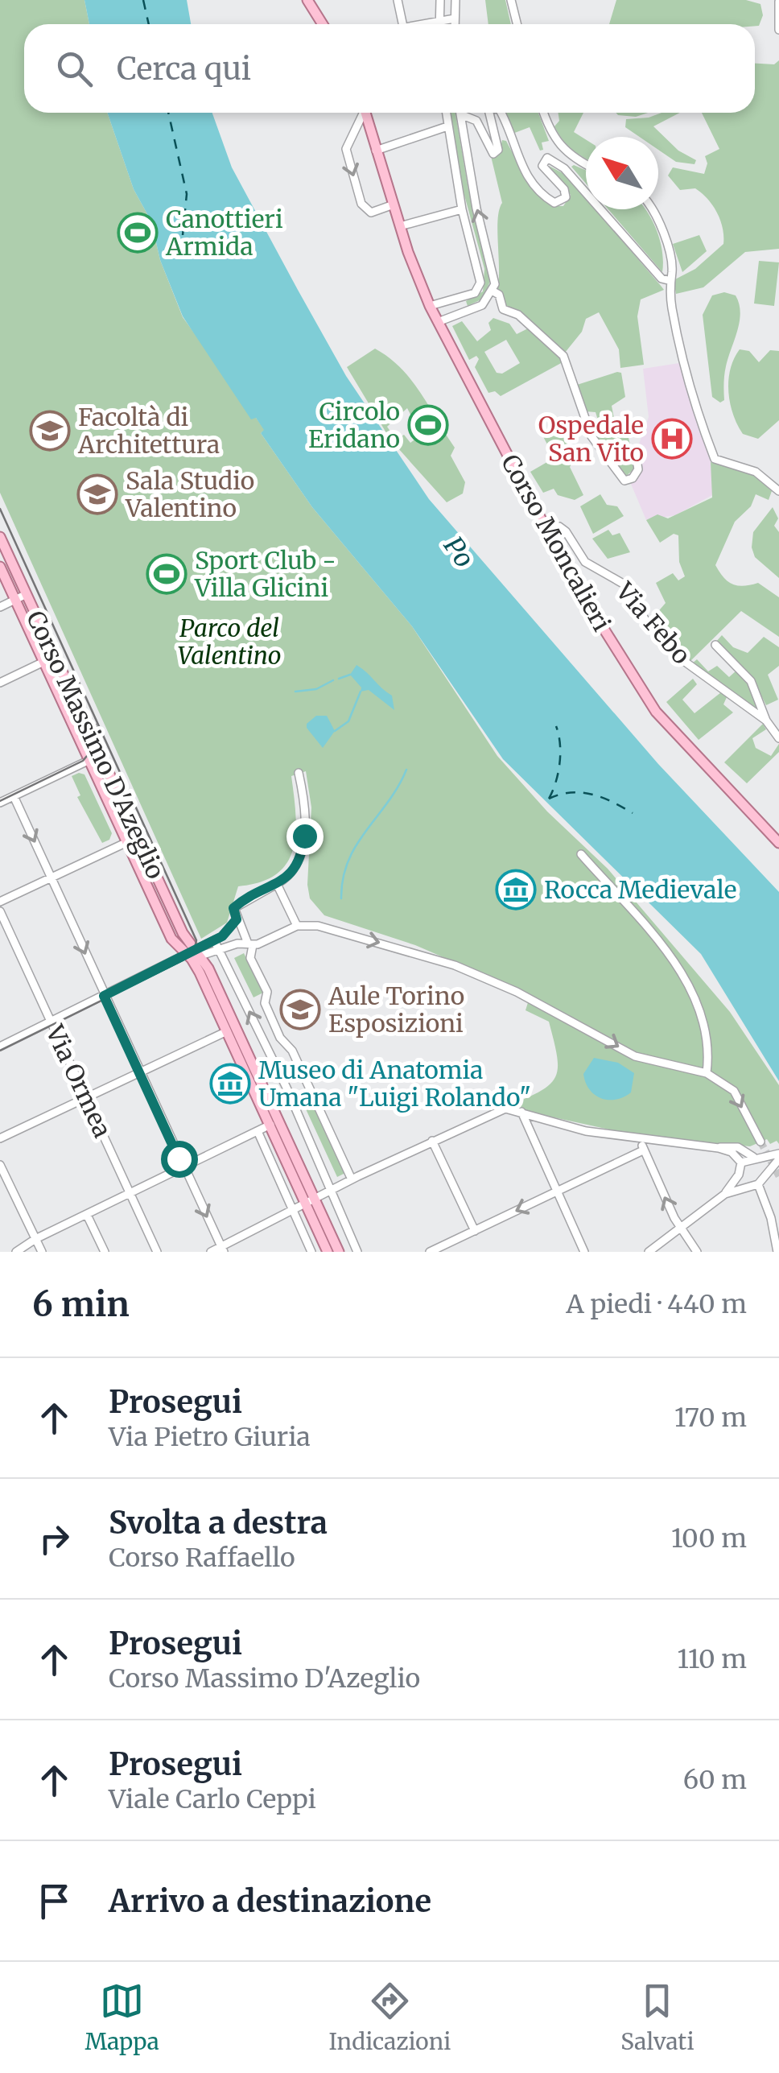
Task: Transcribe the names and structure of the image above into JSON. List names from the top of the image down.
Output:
{
  "streets": {
    "main road": ["Corso Moncalieri", "Corso Massimo D'Azeglio"],
    "street": ["Via Febo", "Via Ormea"]
  },
  "crossings": [
    ["Corso Moncalieri", "Via Febo"]
  ],
  "water": ["Po"],
  "parks": ["Parco del Valentino"],
  "places": {
    "sports": ["Canottieri Armida", "Circolo Eridano", "Sport Club - Villa Glicini"],
    "school or university": ["Facoltà di Architettura", "Sala Studio Valentino", "Aule Torino Esposizioni"],
    "hospital": ["Ospedale San Vito"],
    "museum": ["Rocca Medievale", "Museo di Anatomia Umana \"Luigi Rolando\""]
  },
  "north": "top left",
  "page": {
    "search": "Cerca qui",
    "heading": ["6 min", "A piedi · 440 m"],
    "list": [
      ["Prosegui", "Via Pietro Giuria", "170 m"],
      ["Svolta a destra", "Corso Raffaello", "100 m"],
      ["Prosegui", "Corso Massimo D'Azeglio", "110 m"],
      ["Prosegui", "Viale Carlo Ceppi", "60 m"],
      "Arrivo a destinazione"
    ],
    "nav": ["Mappa", "Indicazioni", "Salvati"]
  }
}
